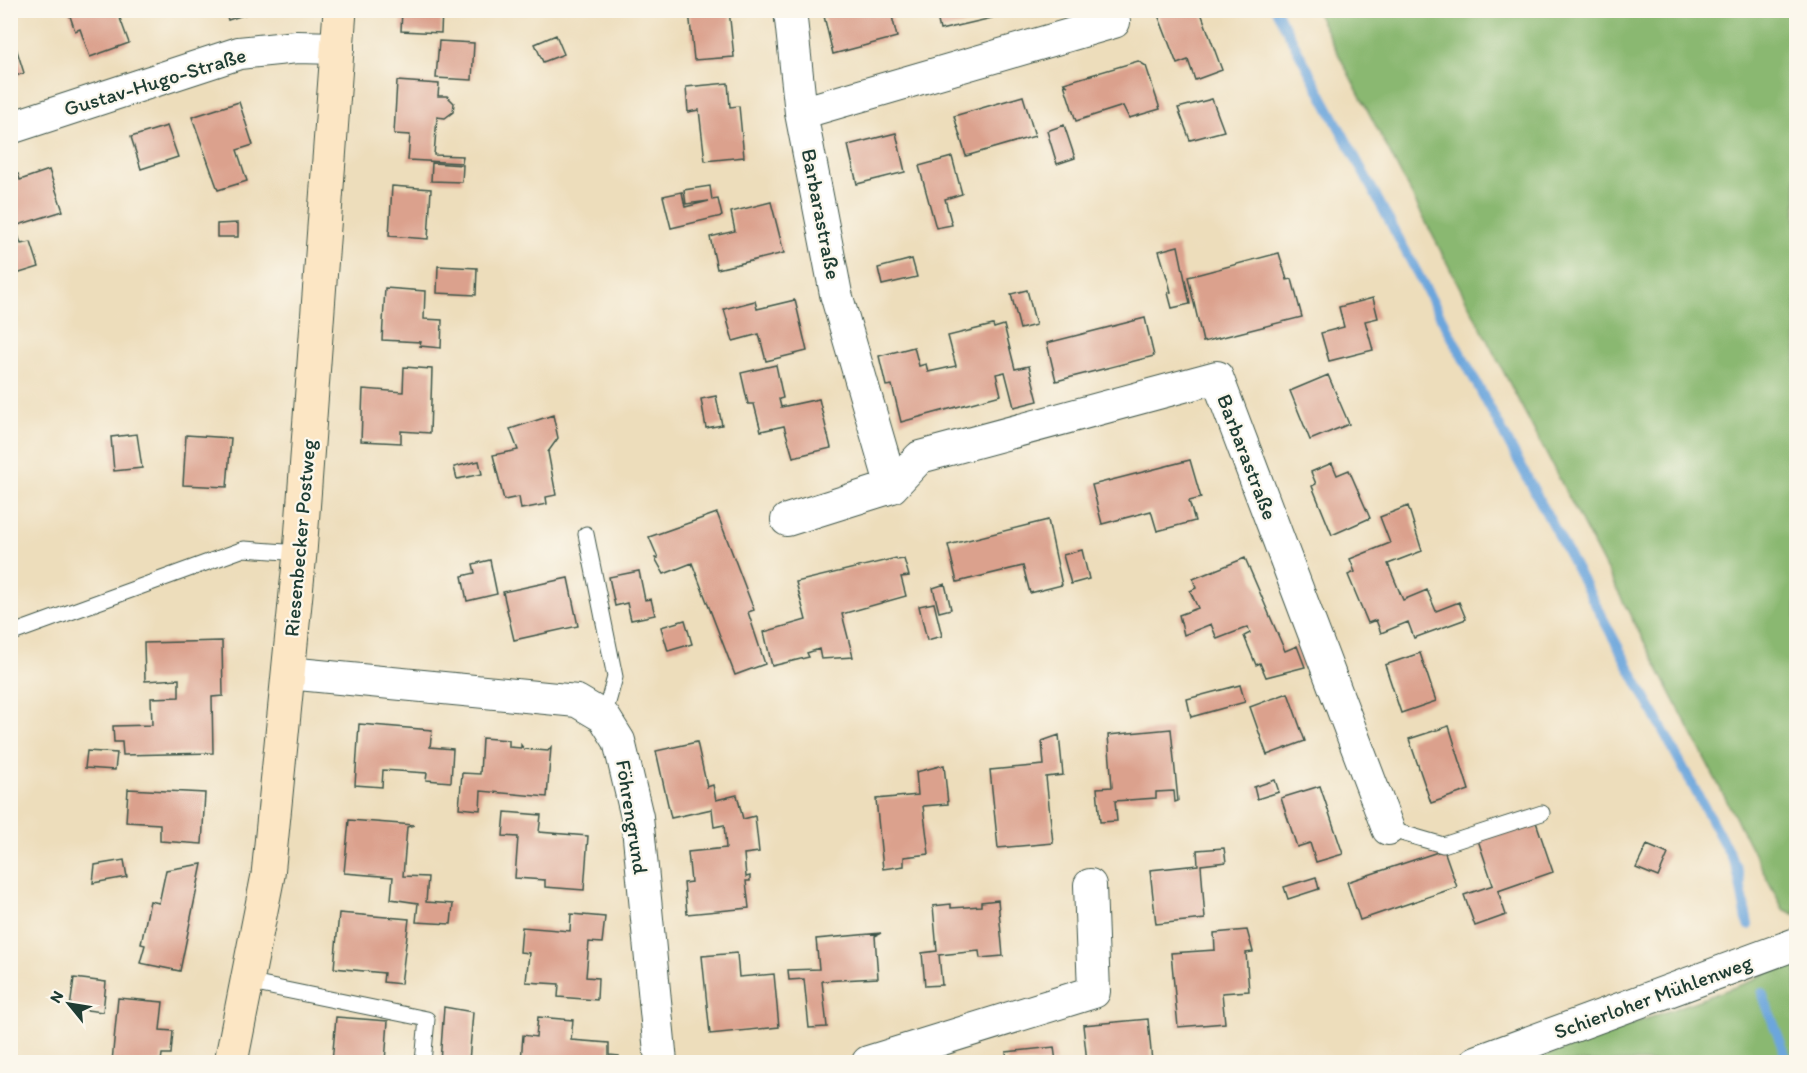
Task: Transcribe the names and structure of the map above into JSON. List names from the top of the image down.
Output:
{
  "streets": {
    "street": [
      "Gustav-Hugo-Straße",
      "Barbarastraße",
      "Riesenbecker Postweg",
      "Föhrengrund",
      "Schierloher Mühlenweg"
    ]
  },
  "crossings": [
    ["Gustav-Hugo-Straße", "Riesenbecker Postweg"],
    ["Riesenbecker Postweg", "Föhrengrund"]
  ],
  "north": "top left"
}
